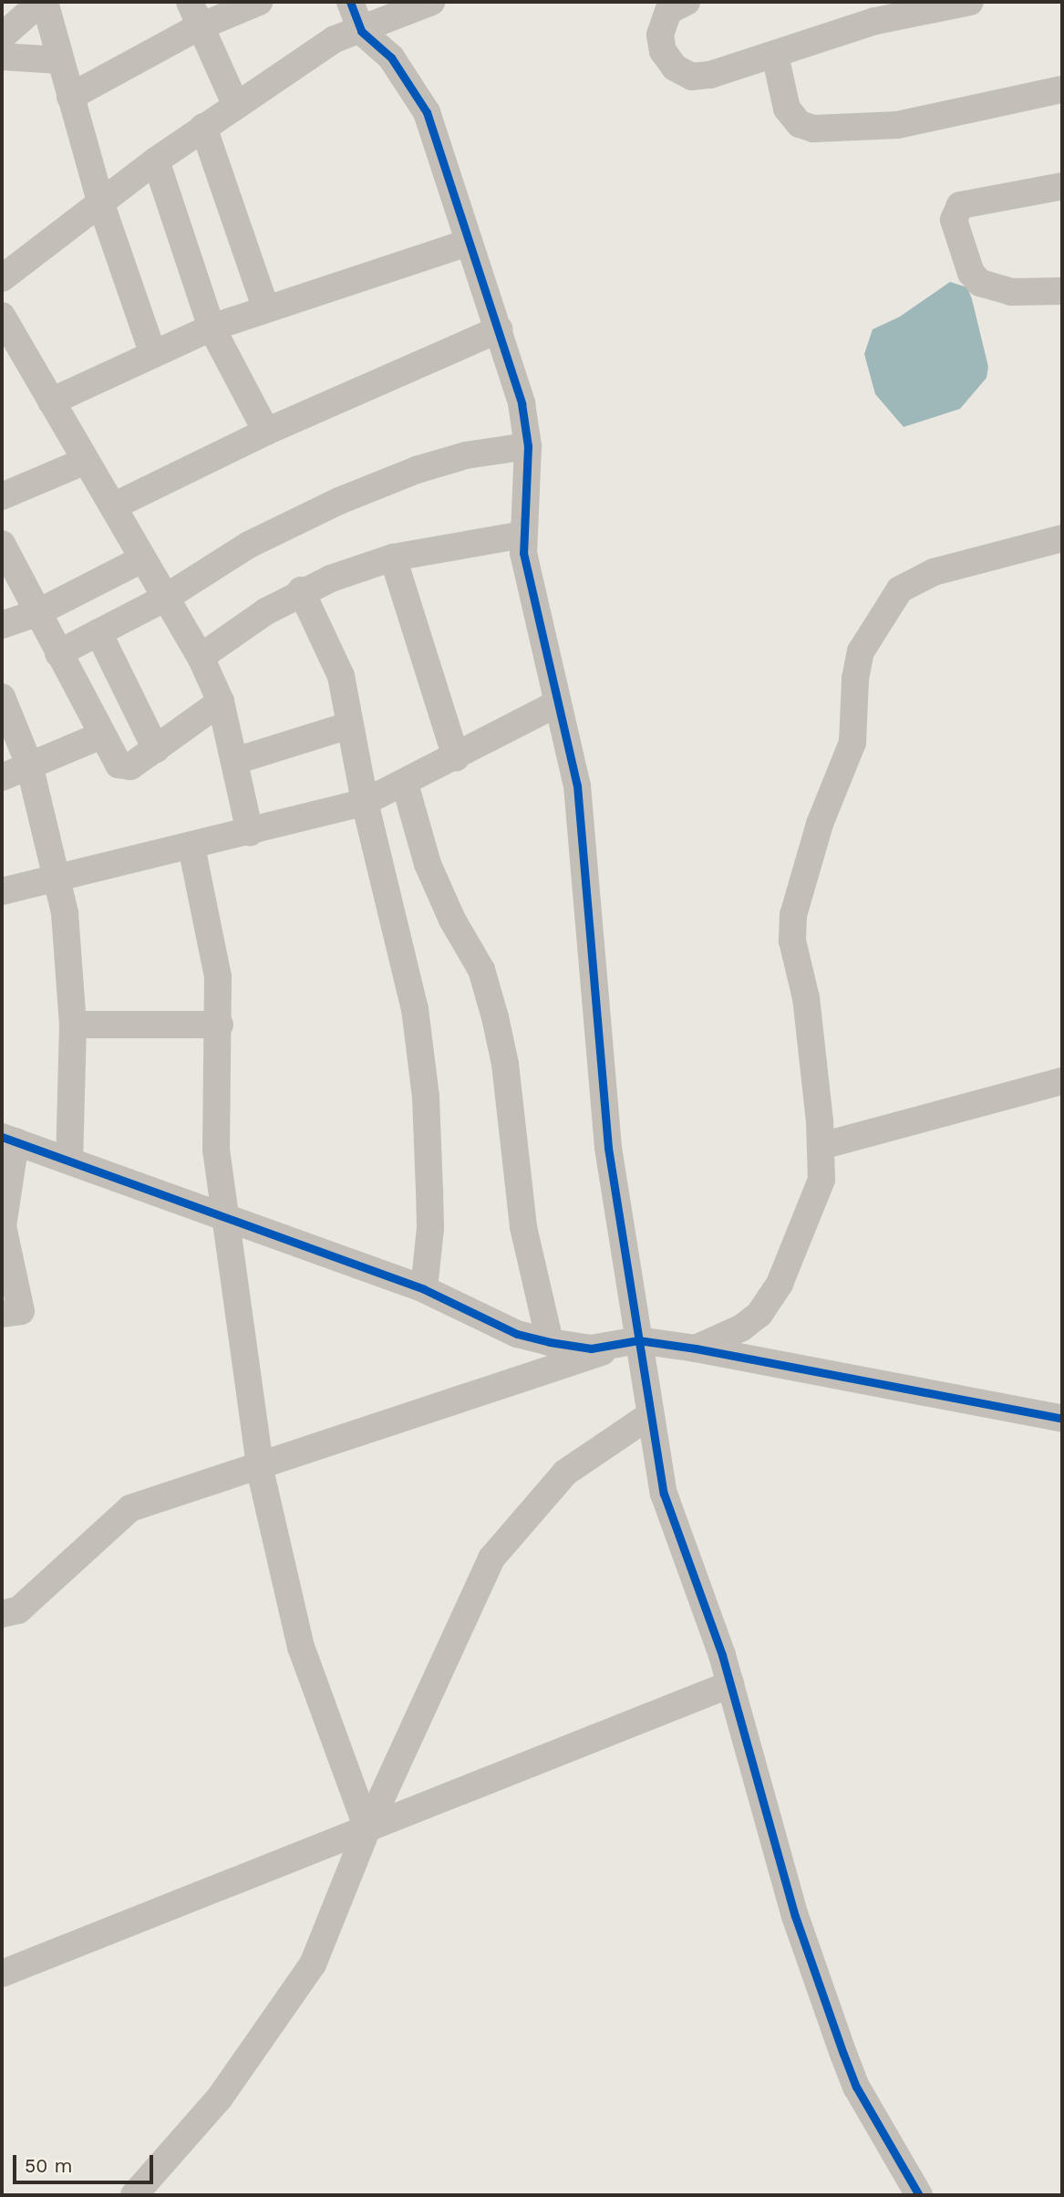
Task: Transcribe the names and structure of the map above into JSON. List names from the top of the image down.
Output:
{
  "scale_bar": "50 m"
}
